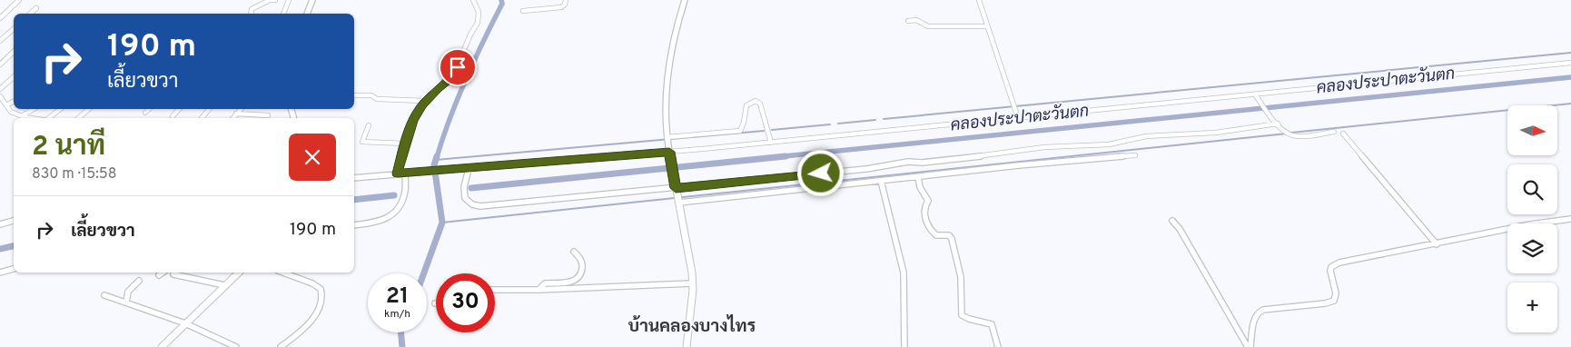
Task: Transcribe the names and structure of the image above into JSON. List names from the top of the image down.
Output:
{
  "districts": ["บ้านคลองบางไทร"],
  "water": ["คลองประปาตะวันตก"],
  "north": "right",
  "page": {
    "turn": ["190 m", "เลี้ยวขวา"],
    "map_buttons": "+",
    "heading": ["2 นาที", "830 m · 15:58"],
    "list": [
      {
        "name": "เลี้ยวขวา",
        "value": "190 m"
      }
    ],
    "speed": "21 km/h",
    "limit": "30"
  }
}
